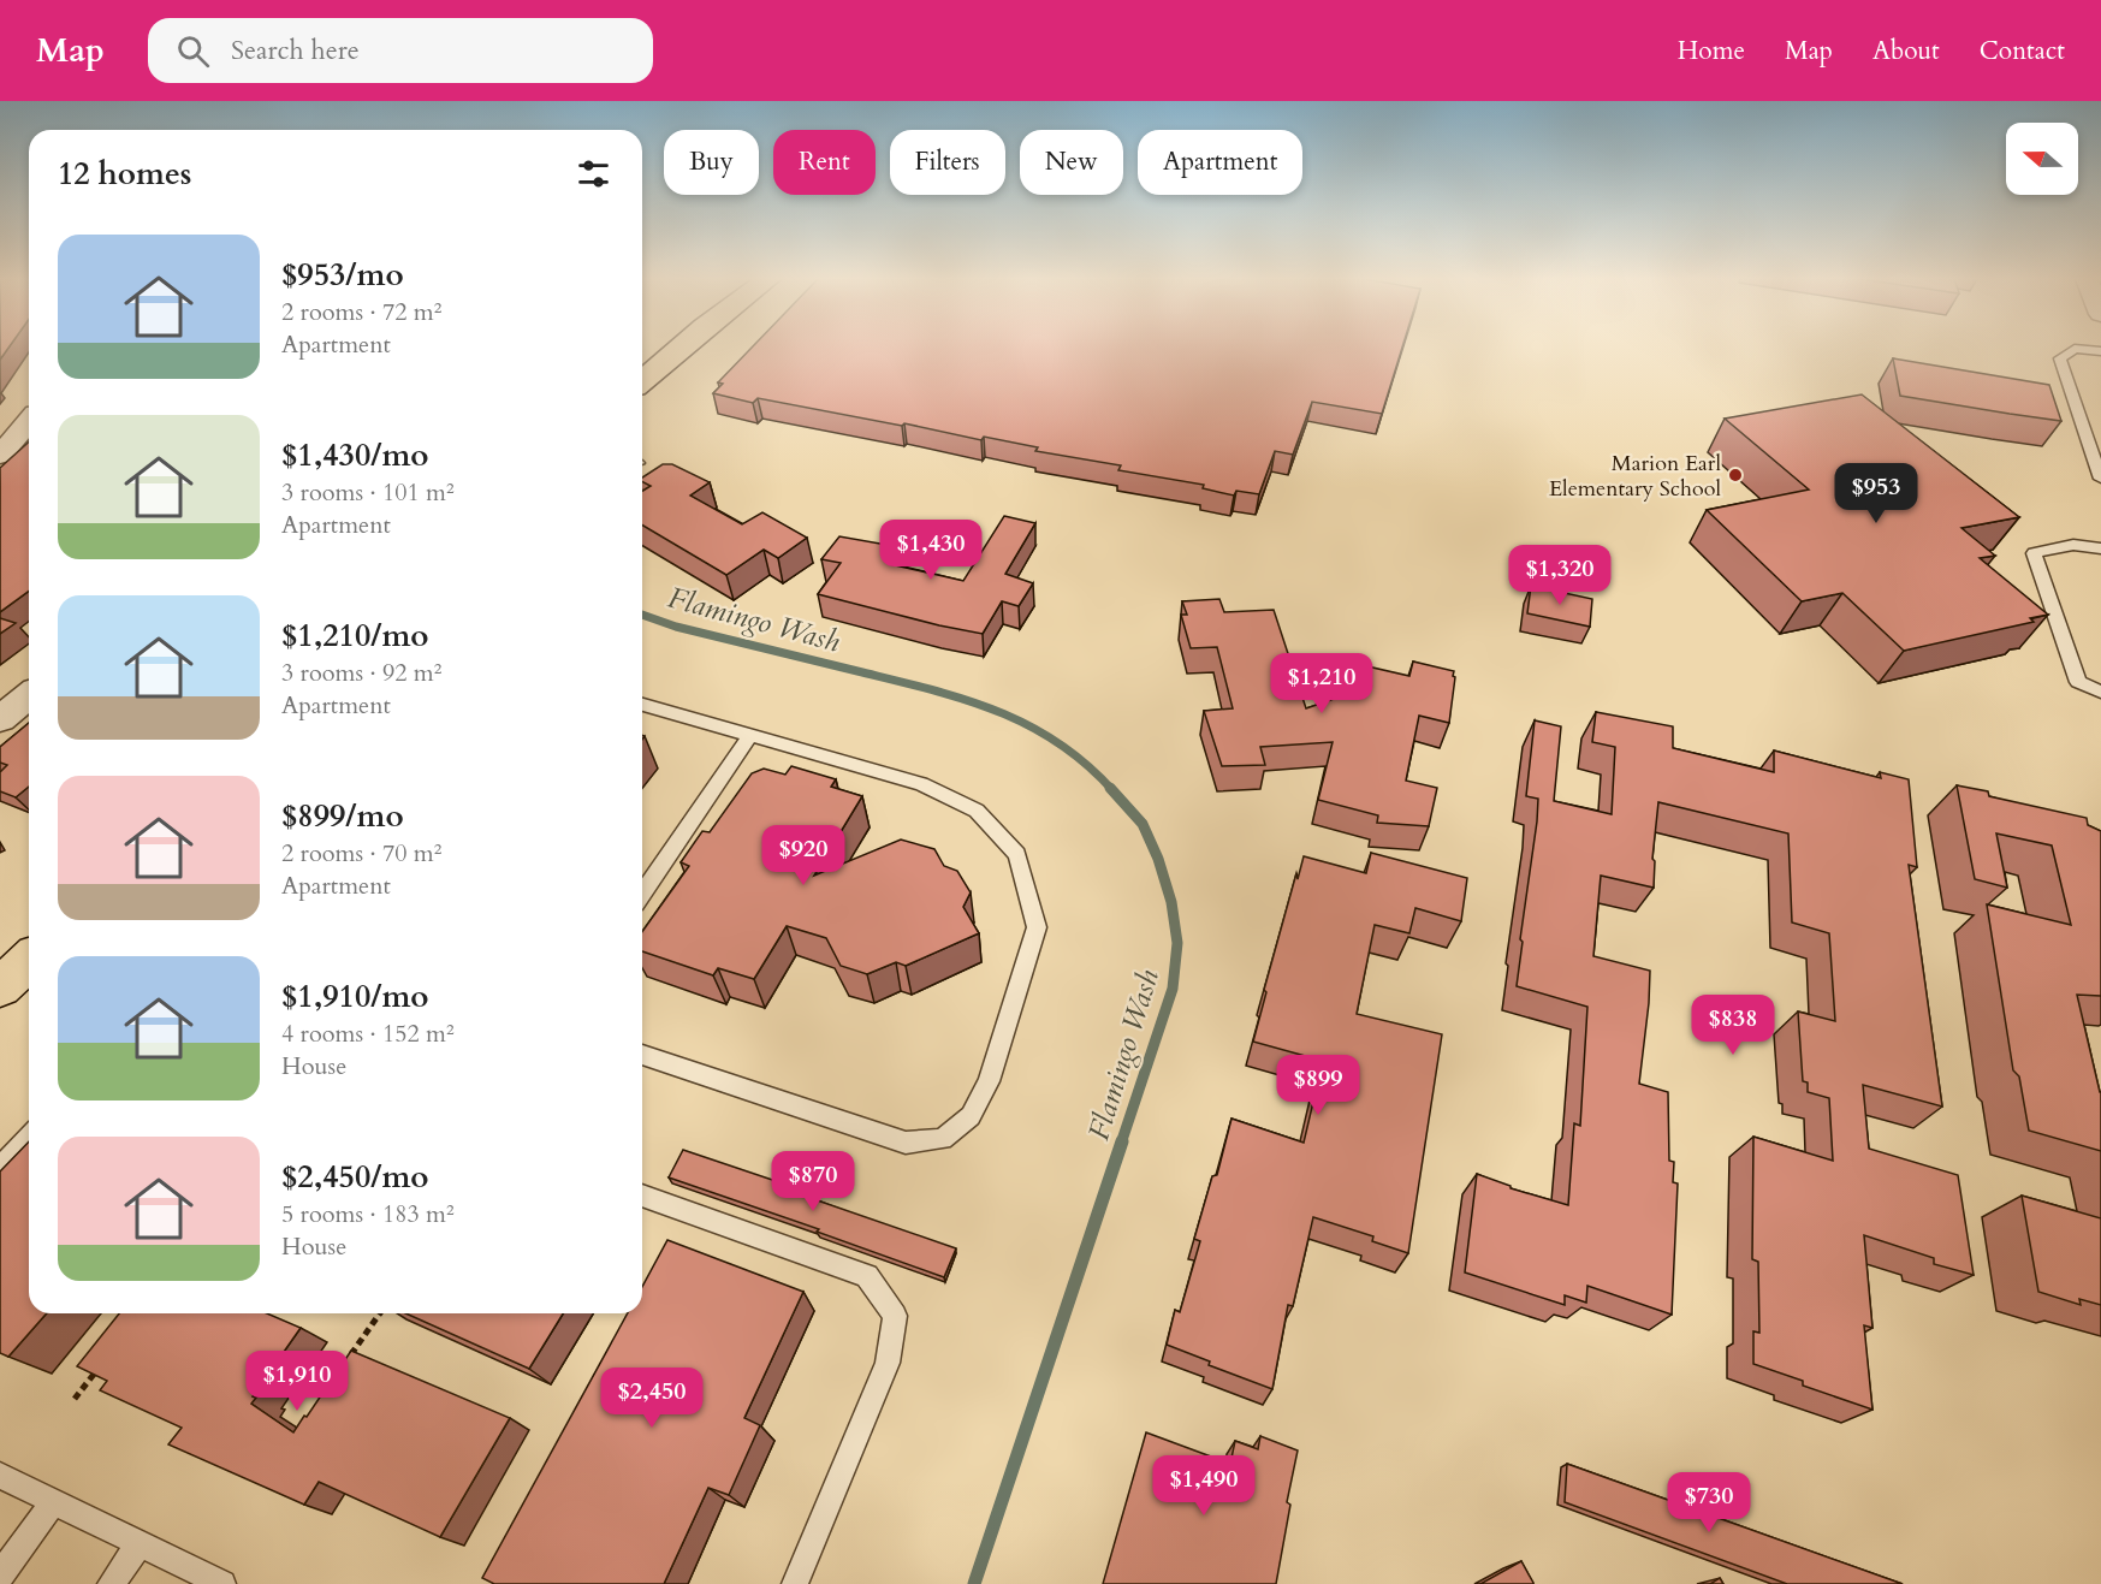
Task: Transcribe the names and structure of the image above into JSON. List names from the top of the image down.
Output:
{
  "water": ["Flamingo Wash"],
  "places": ["Marion Earl Elementary School"],
  "north": "left",
  "page": {
    "header": "Map",
    "search": "Search here",
    "nav": [
      "Home",
      "Map",
      "About",
      "Contact"
    ],
    "chip": [
      "Buy",
      "Rent",
      "Filters",
      "New",
      "Apartment"
    ],
    "heading": "12 homes",
    "list": [
      {
        "name": "$953/mo",
        "note": "2 rooms · 72 m² · Apartment"
      },
      {
        "name": "$1,430/mo",
        "note": "3 rooms · 101 m² · Apartment"
      },
      {
        "name": "$1,210/mo",
        "note": "3 rooms · 92 m² · Apartment"
      },
      {
        "name": "$899/mo",
        "note": "2 rooms · 70 m² · Apartment"
      },
      {
        "name": "$1,910/mo",
        "note": "4 rooms · 152 m² · House"
      },
      {
        "name": "$2,450/mo",
        "note": "5 rooms · 183 m² · House"
      }
    ],
    "price": [
      "$953",
      "$1,430",
      "$1,320",
      "$1,210",
      "$920",
      "$838",
      "$899",
      "$870",
      "$1,910",
      "$2,450",
      "$1,490",
      "$730"
    ]
  }
}
